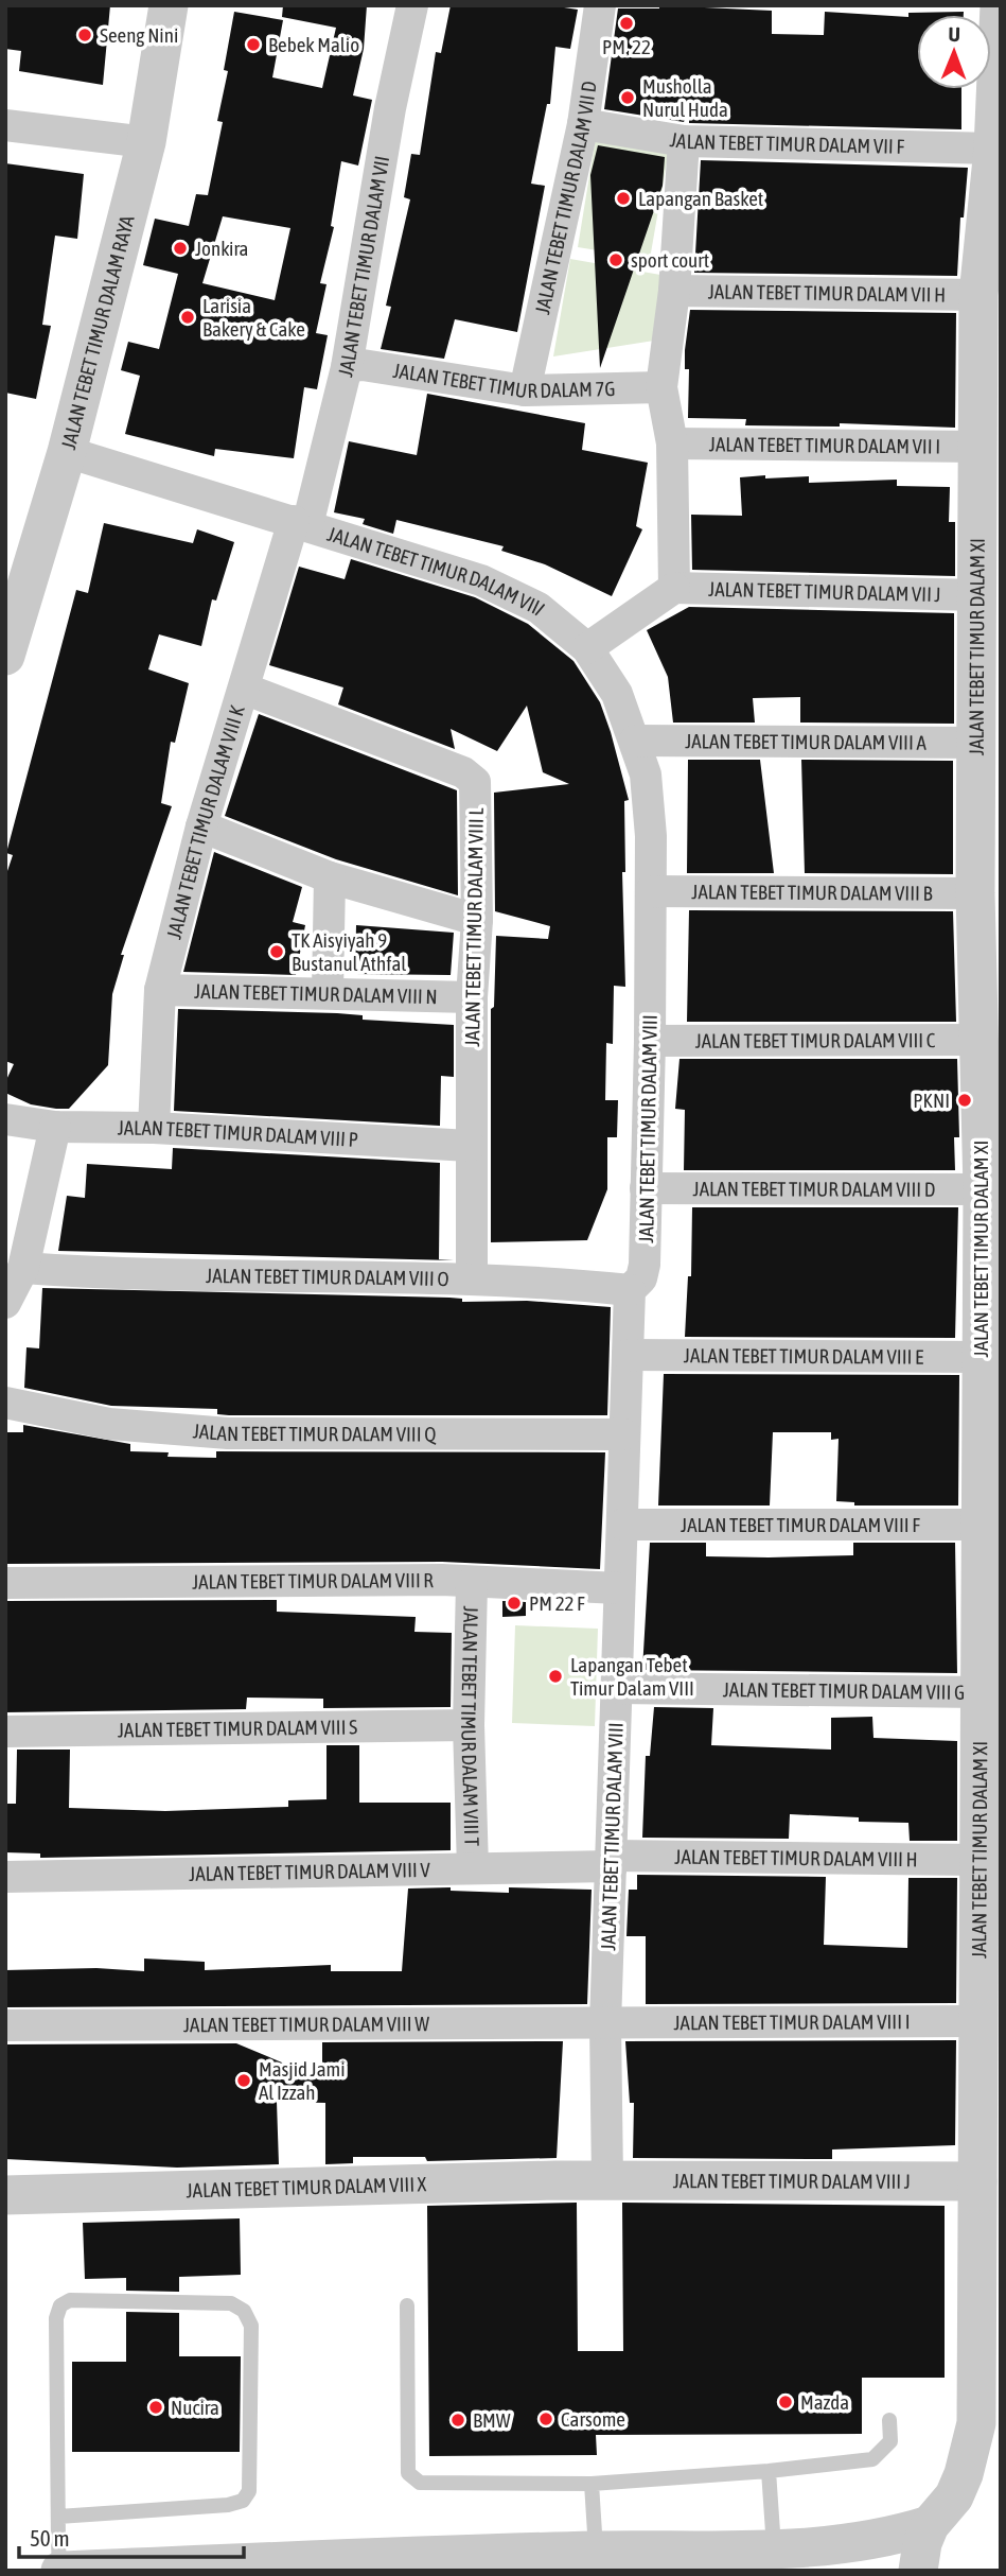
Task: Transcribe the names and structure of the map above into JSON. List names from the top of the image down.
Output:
{
  "streets": {
    "street": [
      "JALAN TEBET TIMUR DALAM VII F",
      "JALAN TEBET TIMUR DALAM VII D",
      "JALAN TEBET TIMUR DALAM VII",
      "JALAN TEBET TIMUR DALAM VII H",
      "JALAN TEBET TIMUR DALAM RAYA",
      "JALAN TEBET TIMUR DALAM 7G",
      "JALAN TEBET TIMUR DALAM VII I",
      "JALAN TEBET TIMUR DALAM VIII",
      "JALAN TEBET TIMUR DALAM VII J",
      "JALAN TEBET TIMUR DALAM XI",
      "JALAN TEBET TIMUR DALAM VIII A",
      "JALAN TEBET TIMUR DALAM VIII K",
      "JALAN TEBET TIMUR DALAM VIII B",
      "JALAN TEBET TIMUR DALAM VIII L",
      "JALAN TEBET TIMUR DALAM VIII N",
      "JALAN TEBET TIMUR DALAM VIII C",
      "JALAN TEBET TIMUR DALAM VIII P",
      "JALAN TEBET TIMUR DALAM VIII D",
      "JALAN TEBET TIMUR DALAM VIII O",
      "JALAN TEBET TIMUR DALAM VIII E",
      "JALAN TEBET TIMUR DALAM VIII Q",
      "JALAN TEBET TIMUR DALAM VIII F",
      "JALAN TEBET TIMUR DALAM VIII R",
      "JALAN TEBET TIMUR DALAM VIII G",
      "JALAN TEBET TIMUR DALAM VIII T",
      "JALAN TEBET TIMUR DALAM VIII S",
      "JALAN TEBET TIMUR DALAM VIII H",
      "JALAN TEBET TIMUR DALAM VIII V",
      "JALAN TEBET TIMUR DALAM VIII I",
      "JALAN TEBET TIMUR DALAM VIII W",
      "JALAN TEBET TIMUR DALAM VIII J",
      "JALAN TEBET TIMUR DALAM VIII X"
    ]
  },
  "crossings": [
    ["JALAN TEBET TIMUR DALAM VII F", "JALAN TEBET TIMUR DALAM VII D"],
    ["JALAN TEBET TIMUR DALAM VII F", "JALAN TEBET TIMUR DALAM XI"],
    ["JALAN TEBET TIMUR DALAM VII D", "JALAN TEBET TIMUR DALAM 7G"],
    ["JALAN TEBET TIMUR DALAM VII", "JALAN TEBET TIMUR DALAM 7G"],
    ["JALAN TEBET TIMUR DALAM VII", "JALAN TEBET TIMUR DALAM VIII"],
    ["JALAN TEBET TIMUR DALAM VII", "JALAN TEBET TIMUR DALAM VIII K"],
    ["JALAN TEBET TIMUR DALAM VII H", "JALAN TEBET TIMUR DALAM XI"],
    ["JALAN TEBET TIMUR DALAM RAYA", "JALAN TEBET TIMUR DALAM VIII"],
    ["JALAN TEBET TIMUR DALAM VII I", "JALAN TEBET TIMUR DALAM XI"],
    ["JALAN TEBET TIMUR DALAM VIII", "JALAN TEBET TIMUR DALAM VIII A"],
    ["JALAN TEBET TIMUR DALAM VIII", "JALAN TEBET TIMUR DALAM VIII K"],
    ["JALAN TEBET TIMUR DALAM VIII", "JALAN TEBET TIMUR DALAM VIII B"],
    ["JALAN TEBET TIMUR DALAM VIII", "JALAN TEBET TIMUR DALAM VIII C"],
    ["JALAN TEBET TIMUR DALAM VIII", "JALAN TEBET TIMUR DALAM VIII D"],
    ["JALAN TEBET TIMUR DALAM VIII", "JALAN TEBET TIMUR DALAM VIII O"],
    ["JALAN TEBET TIMUR DALAM VIII", "JALAN TEBET TIMUR DALAM VIII E"],
    ["JALAN TEBET TIMUR DALAM VIII", "JALAN TEBET TIMUR DALAM VIII Q"],
    ["JALAN TEBET TIMUR DALAM VIII", "JALAN TEBET TIMUR DALAM VIII F"],
    ["JALAN TEBET TIMUR DALAM VIII", "JALAN TEBET TIMUR DALAM VIII R"],
    ["JALAN TEBET TIMUR DALAM VIII", "JALAN TEBET TIMUR DALAM VIII G"],
    ["JALAN TEBET TIMUR DALAM VIII", "JALAN TEBET TIMUR DALAM VIII H"],
    ["JALAN TEBET TIMUR DALAM VIII", "JALAN TEBET TIMUR DALAM VIII V"],
    ["JALAN TEBET TIMUR DALAM VIII", "JALAN TEBET TIMUR DALAM VIII I"],
    ["JALAN TEBET TIMUR DALAM VIII", "JALAN TEBET TIMUR DALAM VIII W"],
    ["JALAN TEBET TIMUR DALAM VIII", "JALAN TEBET TIMUR DALAM VIII J"],
    ["JALAN TEBET TIMUR DALAM VIII", "JALAN TEBET TIMUR DALAM VIII X"],
    ["JALAN TEBET TIMUR DALAM VII J", "JALAN TEBET TIMUR DALAM XI"],
    ["JALAN TEBET TIMUR DALAM XI", "JALAN TEBET TIMUR DALAM VIII A"],
    ["JALAN TEBET TIMUR DALAM XI", "JALAN TEBET TIMUR DALAM VIII B"],
    ["JALAN TEBET TIMUR DALAM XI", "JALAN TEBET TIMUR DALAM VIII C"],
    ["JALAN TEBET TIMUR DALAM XI", "JALAN TEBET TIMUR DALAM VIII D"],
    ["JALAN TEBET TIMUR DALAM XI", "JALAN TEBET TIMUR DALAM VIII E"],
    ["JALAN TEBET TIMUR DALAM XI", "JALAN TEBET TIMUR DALAM VIII F"],
    ["JALAN TEBET TIMUR DALAM XI", "JALAN TEBET TIMUR DALAM VIII G"],
    ["JALAN TEBET TIMUR DALAM XI", "JALAN TEBET TIMUR DALAM VIII H"],
    ["JALAN TEBET TIMUR DALAM XI", "JALAN TEBET TIMUR DALAM VIII I"],
    ["JALAN TEBET TIMUR DALAM XI", "JALAN TEBET TIMUR DALAM VIII J"],
    ["JALAN TEBET TIMUR DALAM VIII K", "JALAN TEBET TIMUR DALAM VIII L"],
    ["JALAN TEBET TIMUR DALAM VIII K", "JALAN TEBET TIMUR DALAM VIII N"],
    ["JALAN TEBET TIMUR DALAM VIII K", "JALAN TEBET TIMUR DALAM VIII P"],
    ["JALAN TEBET TIMUR DALAM VIII L", "JALAN TEBET TIMUR DALAM VIII N"],
    ["JALAN TEBET TIMUR DALAM VIII L", "JALAN TEBET TIMUR DALAM VIII P"],
    ["JALAN TEBET TIMUR DALAM VIII L", "JALAN TEBET TIMUR DALAM VIII O"],
    ["JALAN TEBET TIMUR DALAM VIII R", "JALAN TEBET TIMUR DALAM VIII T"],
    ["JALAN TEBET TIMUR DALAM VIII T", "JALAN TEBET TIMUR DALAM VIII S"],
    ["JALAN TEBET TIMUR DALAM VIII T", "JALAN TEBET TIMUR DALAM VIII V"],
    ["JALAN TEBET TIMUR DALAM VIII H", "JALAN TEBET TIMUR DALAM VIII V"],
    ["JALAN TEBET TIMUR DALAM VIII I", "JALAN TEBET TIMUR DALAM VIII W"],
    ["JALAN TEBET TIMUR DALAM VIII J", "JALAN TEBET TIMUR DALAM VIII X"]
  ],
  "places": [
    "PM. 22",
    "Seeng Nini",
    "Bebek Malio",
    "Musholla Nurul Huda",
    "Lapangan Basket",
    "Jonkira",
    "sport court",
    "Larisia Bakery & Cake",
    "TK Aisyiyah 9 Bustanul Athfal",
    "PKNI",
    "PM 22 F",
    "Lapangan Tebet Timur Dalam VIII",
    "Masjid Jami Al Izzah",
    "Mazda",
    "Nucira",
    "Carsome",
    "BMW"
  ],
  "scale_bar": "50 m",
  "north": "top"
}
